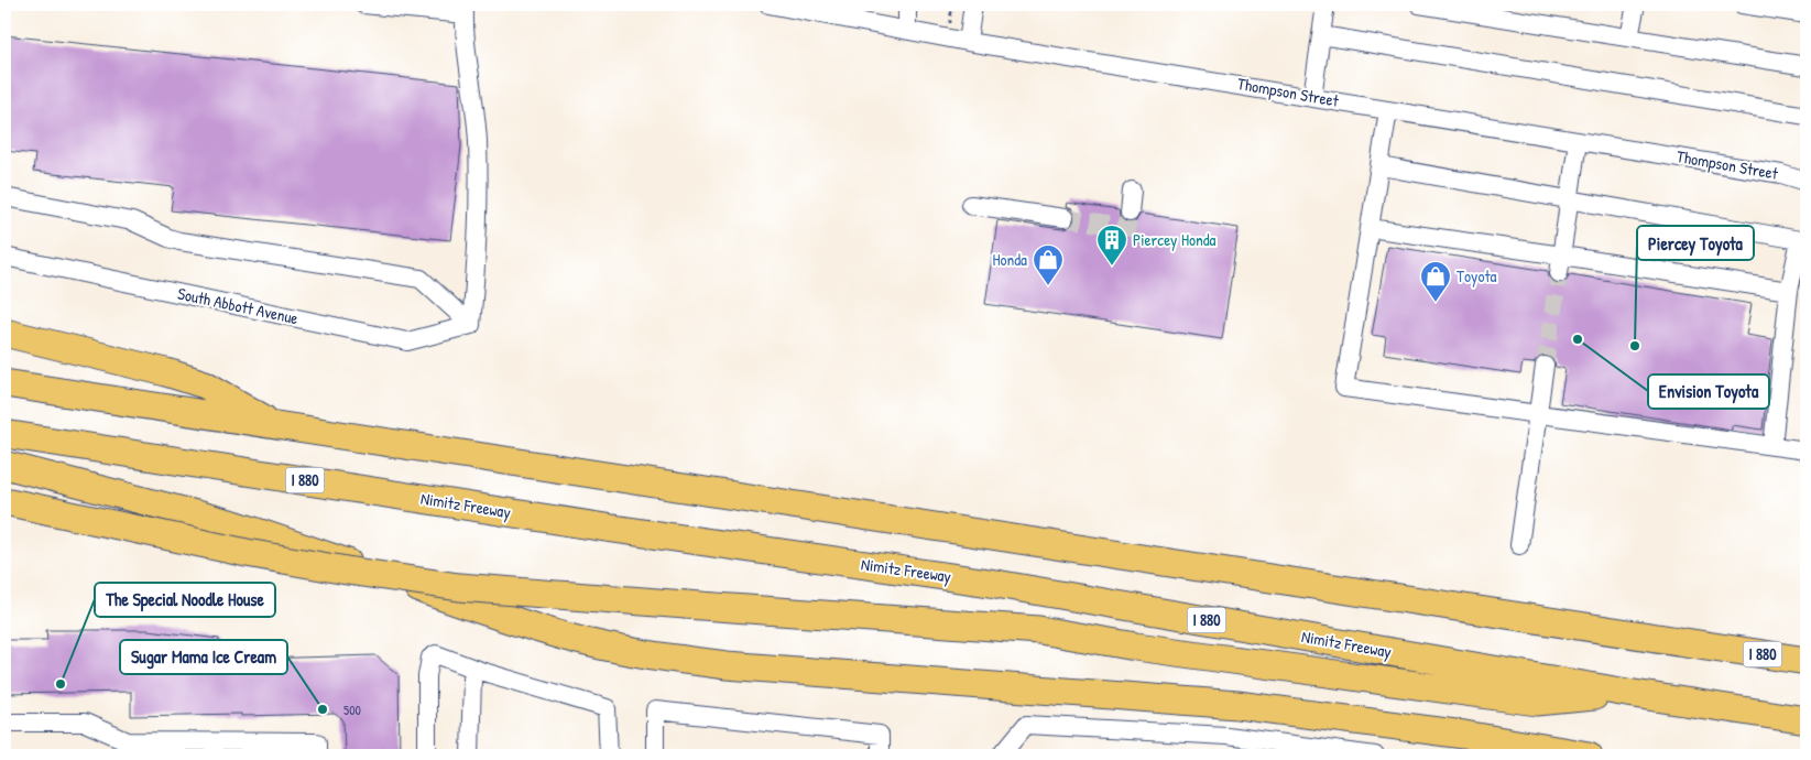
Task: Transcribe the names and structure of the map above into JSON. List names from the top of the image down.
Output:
{
  "streets": {
    "highway": ["I 880", "Nimitz Freeway"],
    "street": ["Thompson Street", "South Abbott Avenue"]
  },
  "places": {
    "building": ["Piercey Honda"],
    "shop": ["Honda", "Toyota"],
    "other": [
      "Envision Toyota",
      "Piercey Toyota",
      "The Special Noodle House",
      "Sugar Mama Ice Cream"
    ]
  },
  "house_numbers": ["500"]
}
